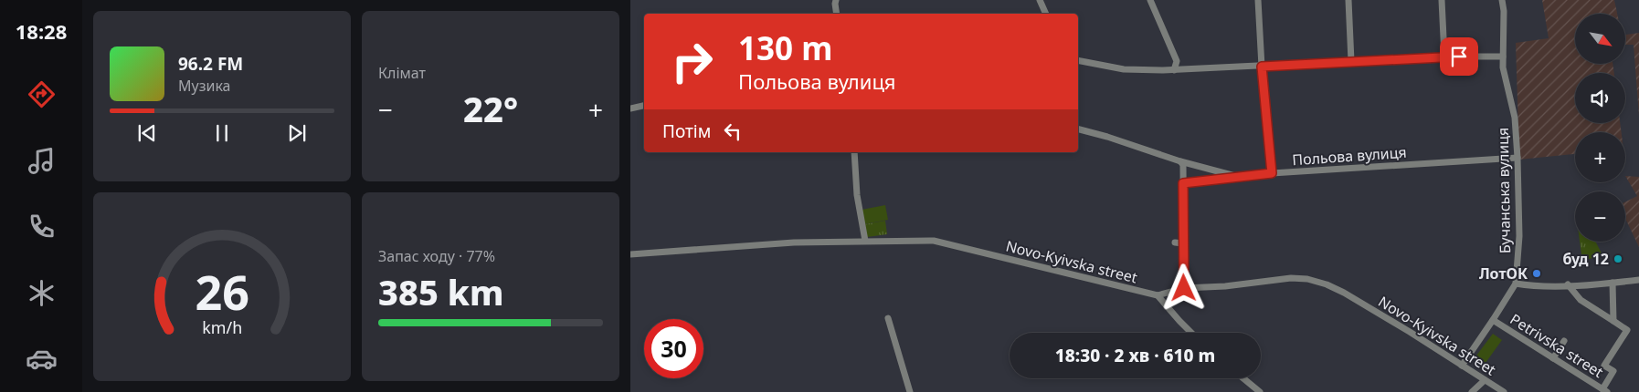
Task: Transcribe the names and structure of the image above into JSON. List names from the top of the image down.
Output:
{
  "streets": {
    "street": [
      "Польова вулиця",
      "Бучанська вулиця",
      "Novo-Kyivska street",
      "Petrivska street"
    ]
  },
  "crossings": [
    ["Польова вулиця", "Бучанська вулиця"],
    ["Бучанська вулиця", "Novo-Kyivska street"],
    ["Бучанська вулиця", "Petrivska street"]
  ],
  "places": ["буд 12", "ЛотОК"],
  "north": "bottom right",
  "page": {
    "tabs": "18:28",
    "tile": [
      "Клімат",
      ["Запас ходу · 77%", "385 km"]
    ],
    "map_buttons": ["+", "−"],
    "turn": ["130 m", "Польова вулиця"],
    "song": ["96.2 FM", "Музика"],
    "heat": ["−", "22°", "+"],
    "then": "Потім",
    "limit": "30",
    "trip": "18:30 · 2 хв · 610 m",
    "gauge": ["26", "km/h"]
  }
}
